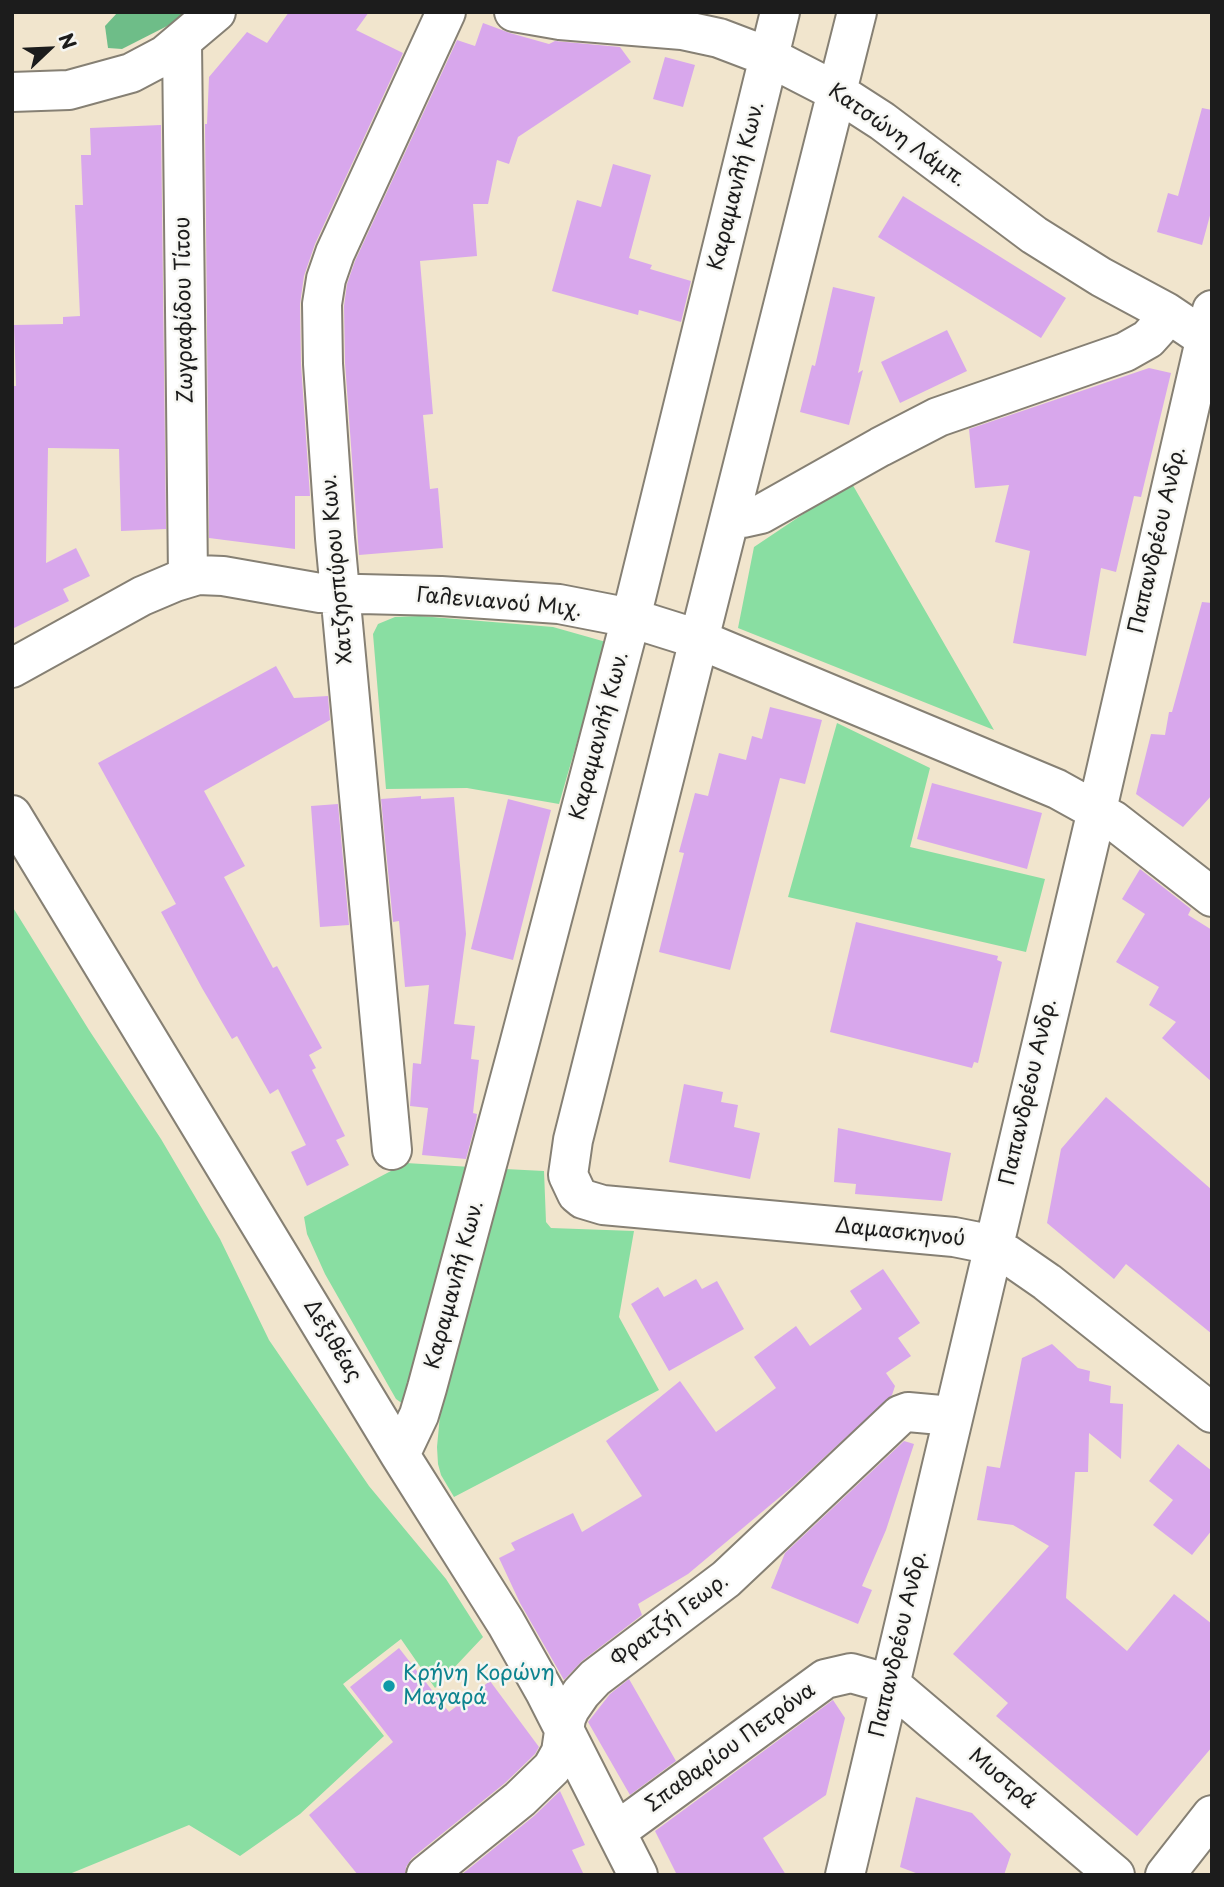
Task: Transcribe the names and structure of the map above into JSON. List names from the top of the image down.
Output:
{
  "streets": {
    "street": [
      "Κατσώνη Λάμπ.",
      "Καραμανλή Κων.",
      "Ζωγραφίδου Τίτου",
      "Παπανδρέου Ανδρ.",
      "Χατζησπύρου Κων.",
      "Γαλενιανού Μιχ.",
      "Δαμασκηνού",
      "Δεξιθέας",
      "Φρατζή Γεωρ.",
      "Σπαθαρίου Πετρόνα",
      "Μυστρά"
    ]
  },
  "crossings": [
    ["Κατσώνη Λάμπ.", "Καραμανλή Κων."],
    ["Κατσώνη Λάμπ.", "Παπανδρέου Ανδρ."],
    ["Καραμανλή Κων.", "Γαλενιανού Μιχ."],
    ["Καραμανλή Κων.", "Δεξιθέας"],
    ["Ζωγραφίδου Τίτου", "Γαλενιανού Μιχ."],
    ["Παπανδρέου Ανδρ.", "Γαλενιανού Μιχ."],
    ["Παπανδρέου Ανδρ.", "Δαμασκηνού"],
    ["Παπανδρέου Ανδρ.", "Φρατζή Γεωρ."],
    ["Παπανδρέου Ανδρ.", "Σπαθαρίου Πετρόνα"],
    ["Παπανδρέου Ανδρ.", "Μυστρά"],
    ["Χατζησπύρου Κων.", "Γαλενιανού Μιχ."],
    ["Γαλενιανού Μιχ.", "Δαμασκηνού"],
    ["Δεξιθέας", "Φρατζή Γεωρ."],
    ["Δεξιθέας", "Σπαθαρίου Πετρόνα"],
    ["Σπαθαρίου Πετρόνα", "Μυστρά"]
  ],
  "places": ["Κρήνη Κορώνη Μαγαρά"],
  "north": "top right"
}
